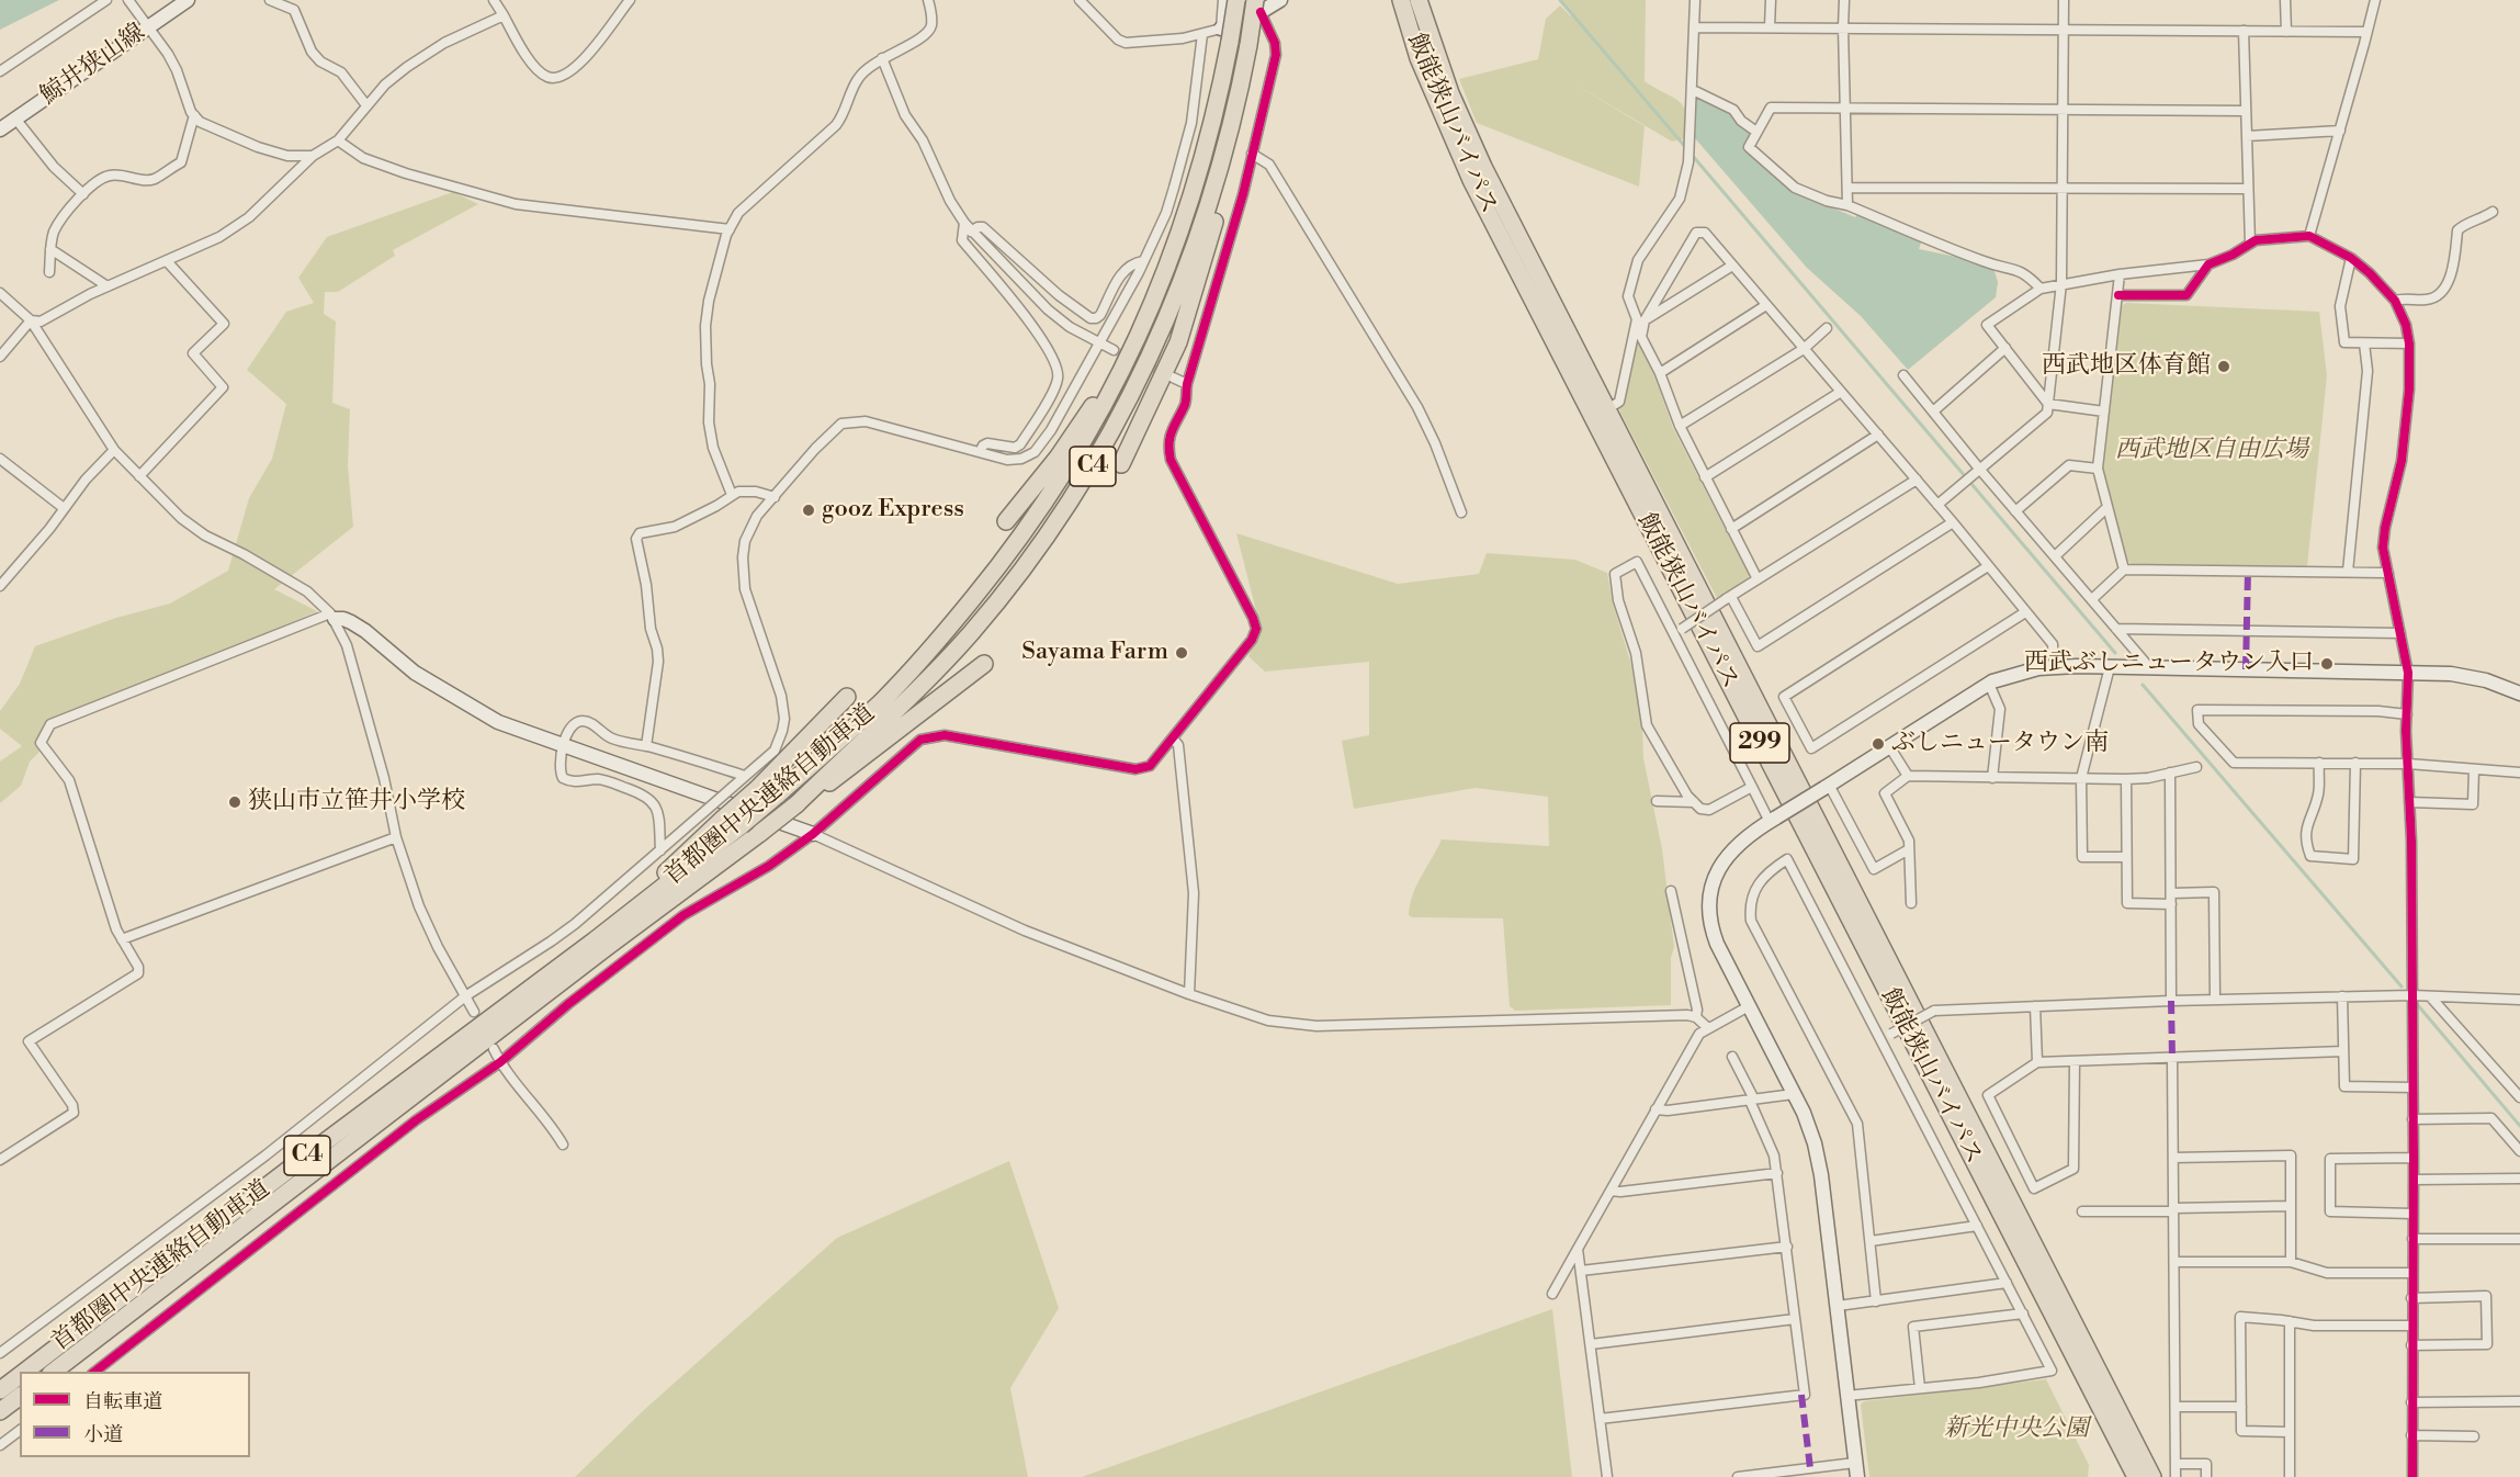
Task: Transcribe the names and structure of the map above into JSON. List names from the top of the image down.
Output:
{
  "streets": {
    "highway": [
      "飯能狭山バイパス",
      "C4",
      "299",
      "首都圏中央連絡自動車道"
    ],
    "street": ["鯨井狭山線"]
  },
  "parks": ["西武地区自由広場", "新光中央公園"],
  "places": [
    "西武地区体育館",
    "gooz Express",
    "Sayama Farm",
    "西武ぶしニュータウン入口",
    "ぶしニュータウン南",
    "狭山市立笹井小学校"
  ],
  "legend": ["自転車道", "小道"]
}
